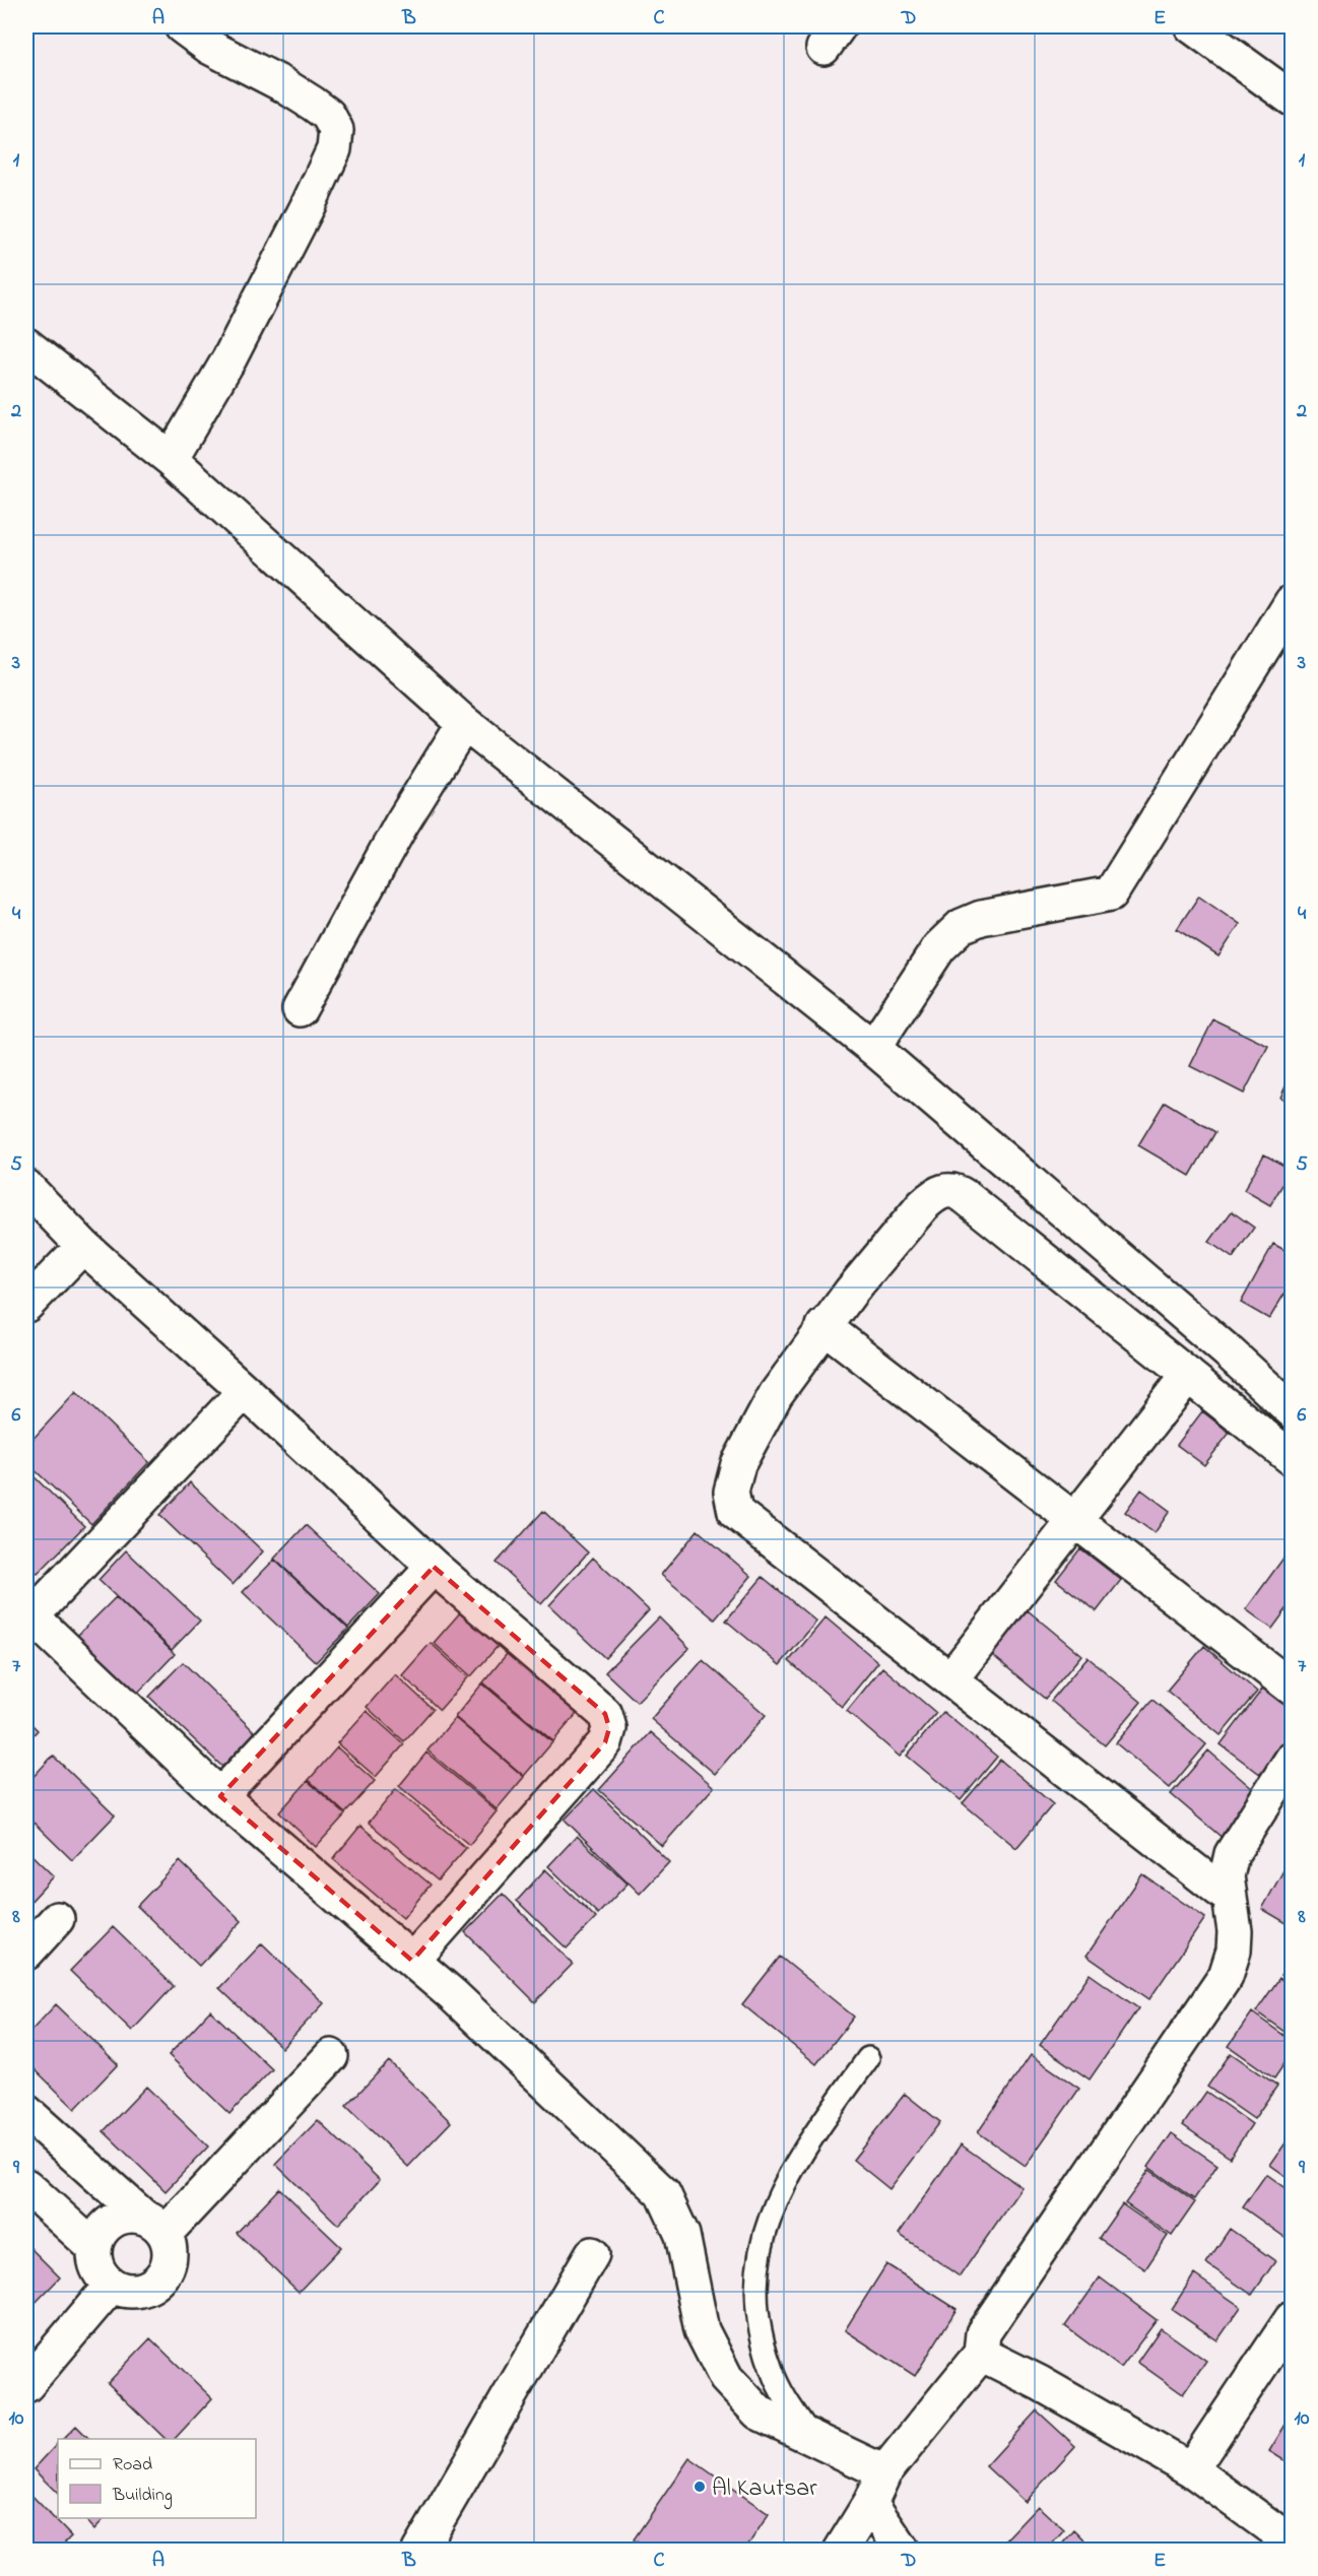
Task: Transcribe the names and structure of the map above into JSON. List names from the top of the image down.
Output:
{
  "places": ["Al Kautsar"],
  "legend": ["Road", "Building"],
  "grid": {
    "columns": [
      "A",
      "B",
      "C",
      "D",
      "E"
    ],
    "rows": [
      "1",
      "2",
      "3",
      "4",
      "5",
      "6",
      "7",
      "8",
      "9",
      "10"
    ]
  }
}
